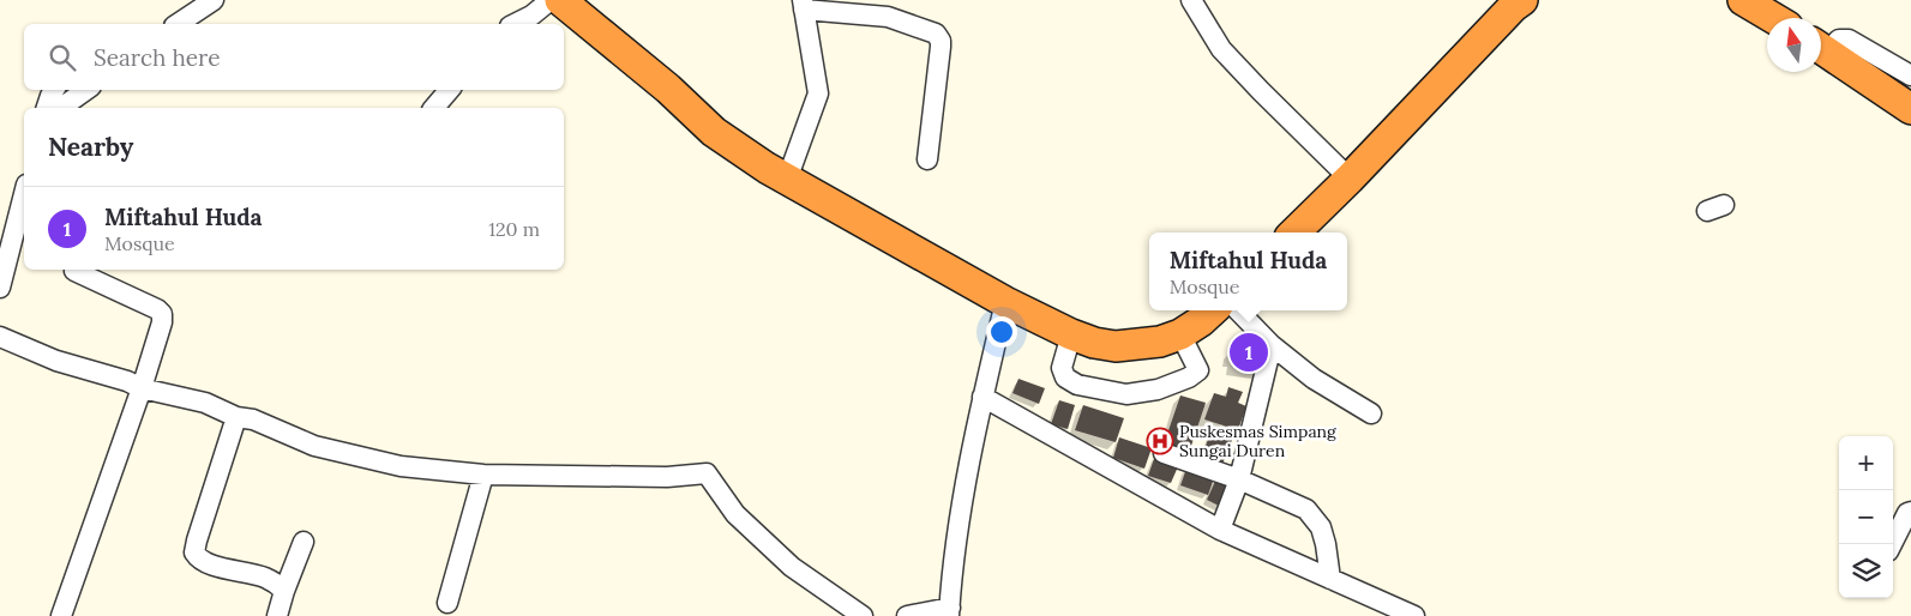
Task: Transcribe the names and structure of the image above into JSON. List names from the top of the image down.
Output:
{
  "places": {
    "hospital": ["Puskesmas Simpang Sungai Duren"]
  },
  "north": "top",
  "page": {
    "search": "Search here",
    "heading": "Nearby",
    "list": [
      {
        "mark": "1",
        "name": "Miftahul Huda",
        "note": "Mosque",
        "value": "120 m"
      }
    ],
    "popup": ["Miftahul Huda", "Mosque"],
    "pins": "1",
    "map_buttons": ["+", "−"]
  }
}
